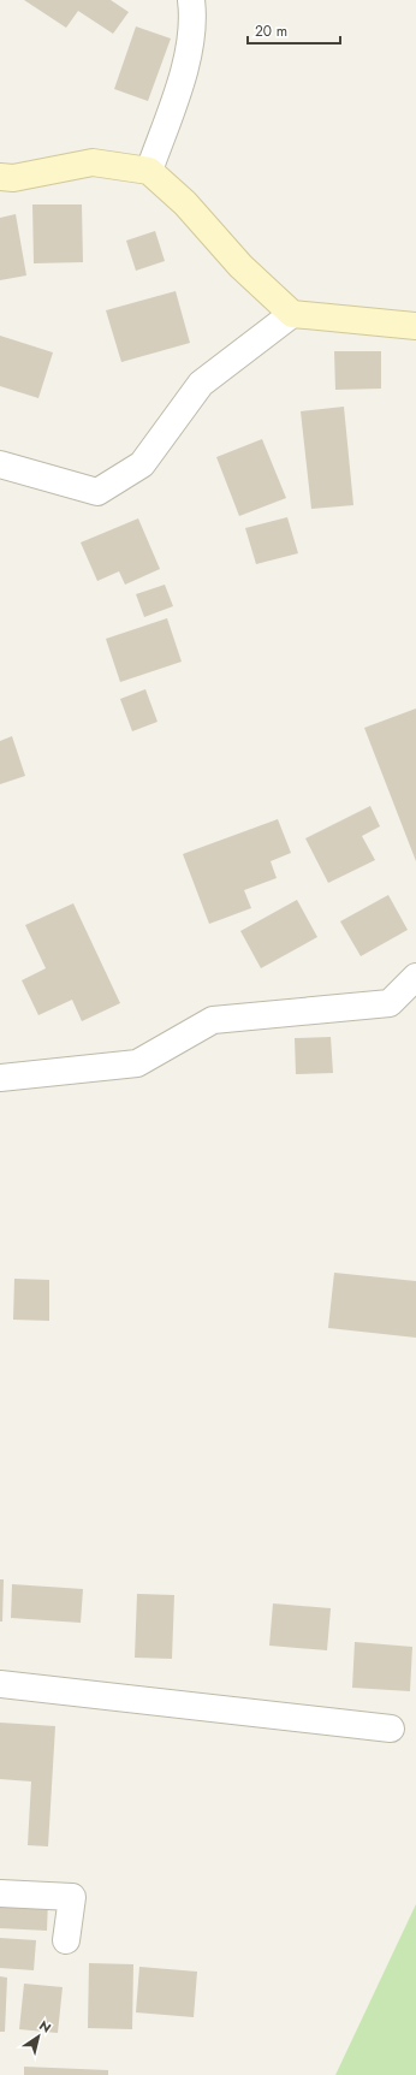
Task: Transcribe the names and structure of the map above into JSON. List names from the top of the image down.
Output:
{
  "scale_bar": "20 m",
  "north": "top right"
}
